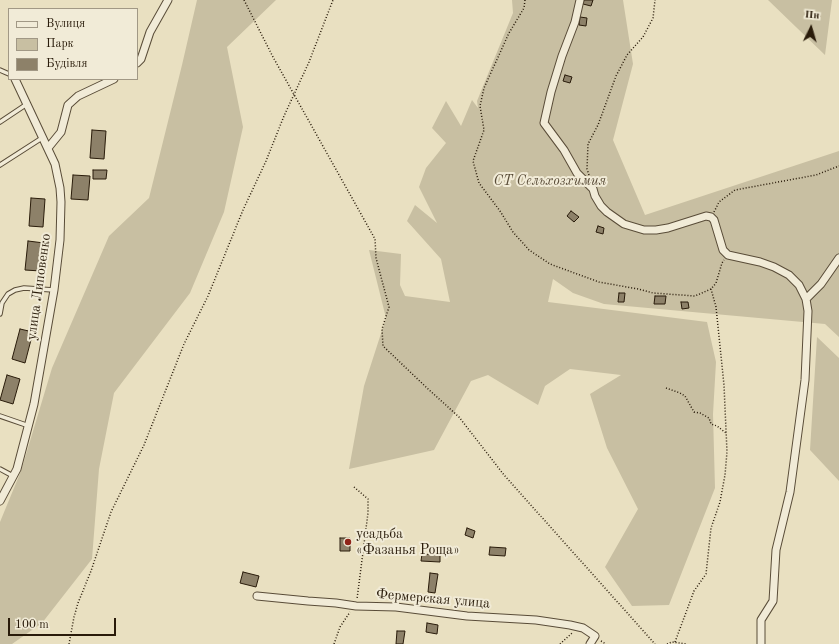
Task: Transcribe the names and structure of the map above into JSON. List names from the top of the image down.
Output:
{
  "streets": {
    "street": ["улица Липовенко", "Фермерская улица"]
  },
  "parks": ["СТ Сельхозхимия"],
  "places": ["усадьба «Фазанья Роща»"],
  "legend": ["Вулиця", "Парк", "Будівля"],
  "scale_bar": "100 m",
  "north": "top"
}
